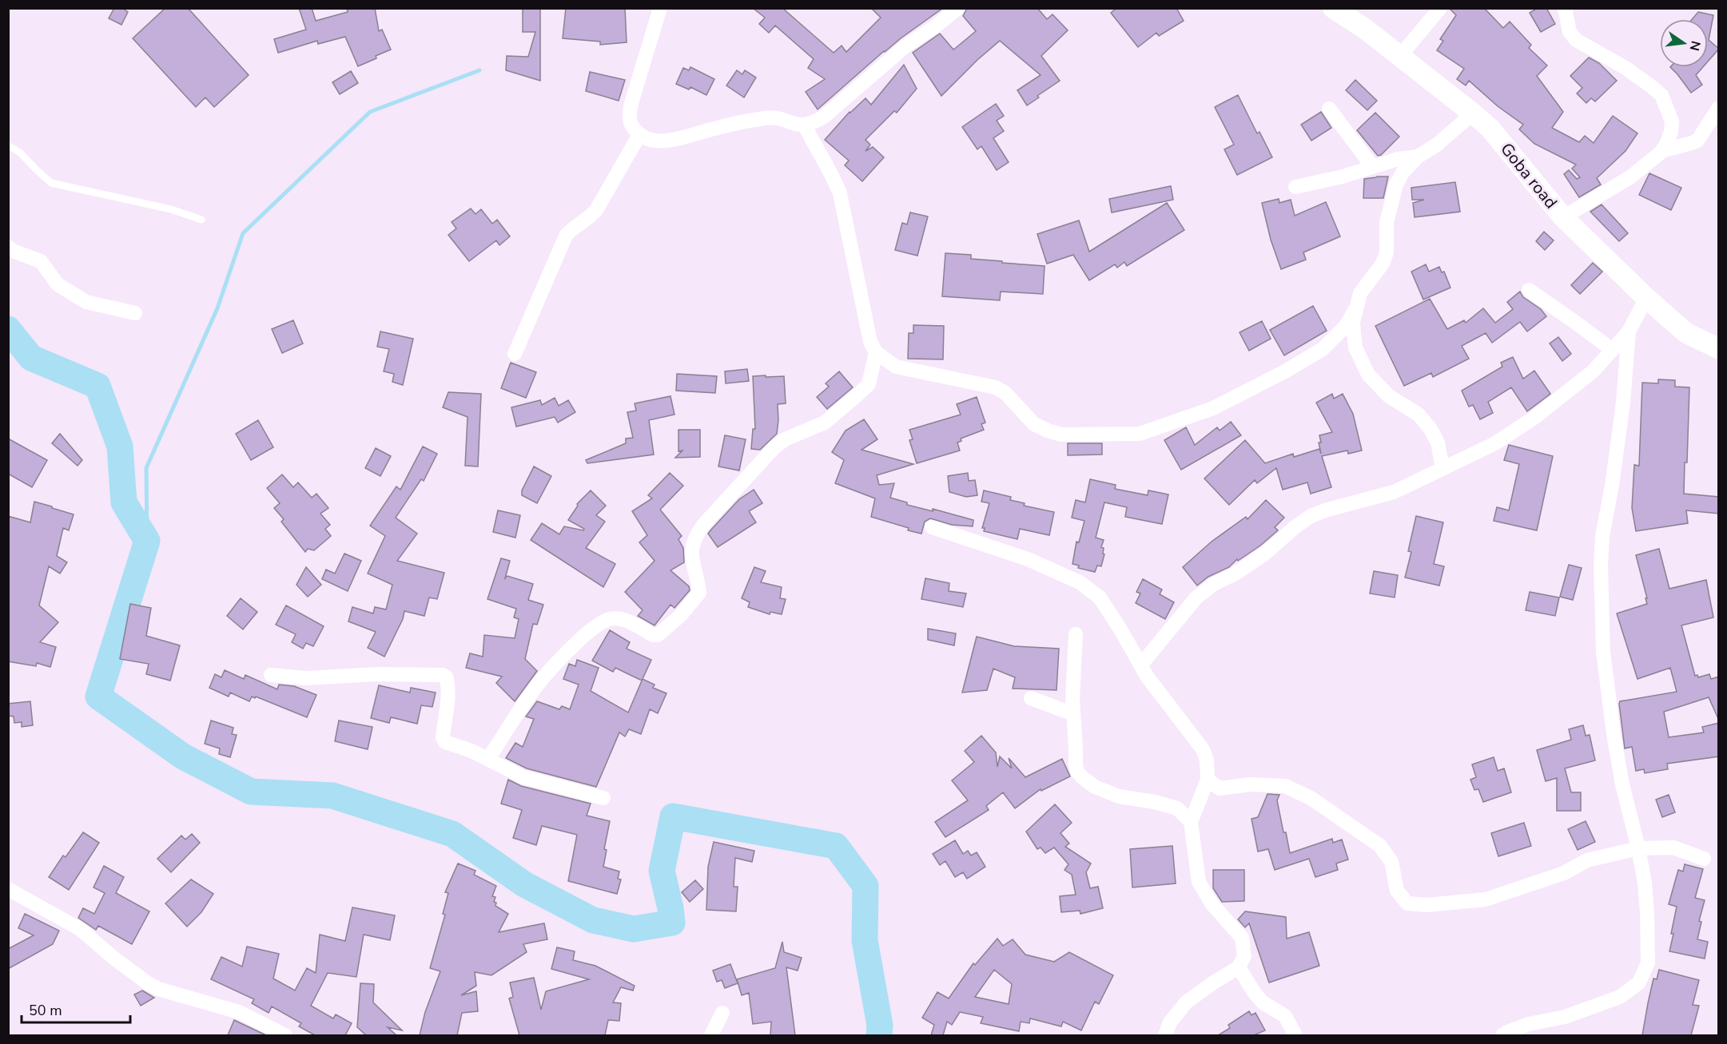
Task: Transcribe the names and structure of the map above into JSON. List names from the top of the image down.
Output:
{
  "streets": {
    "main road": ["Goba road"]
  },
  "scale_bar": "50 m",
  "north": "right"
}
